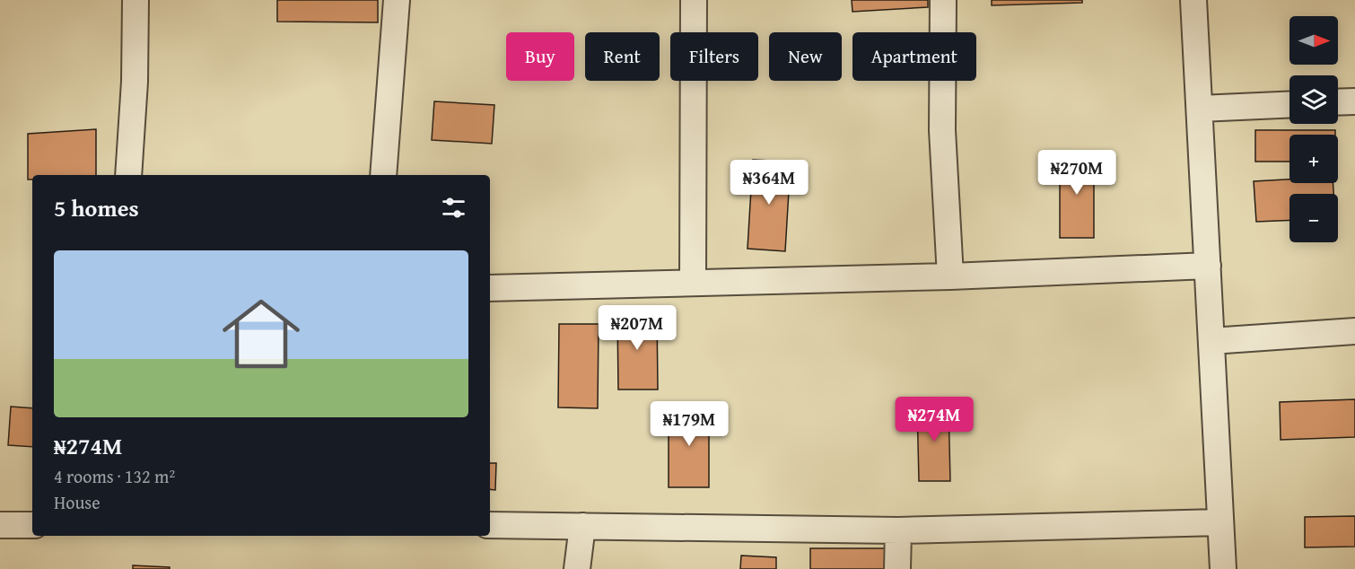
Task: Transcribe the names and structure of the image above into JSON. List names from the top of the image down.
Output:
{
  "north": "right",
  "page": {
    "map_buttons": ["+", "−"],
    "chip": [
      "Buy",
      "Rent",
      "Filters",
      "New",
      "Apartment"
    ],
    "price": [
      "₦270M",
      "₦364M",
      "₦207M",
      "₦274M",
      "₦179M"
    ],
    "heading": "5 homes",
    "list": [
      {
        "name": "₦274M",
        "note": "4 rooms · 132 m² · House"
      }
    ]
  }
}
